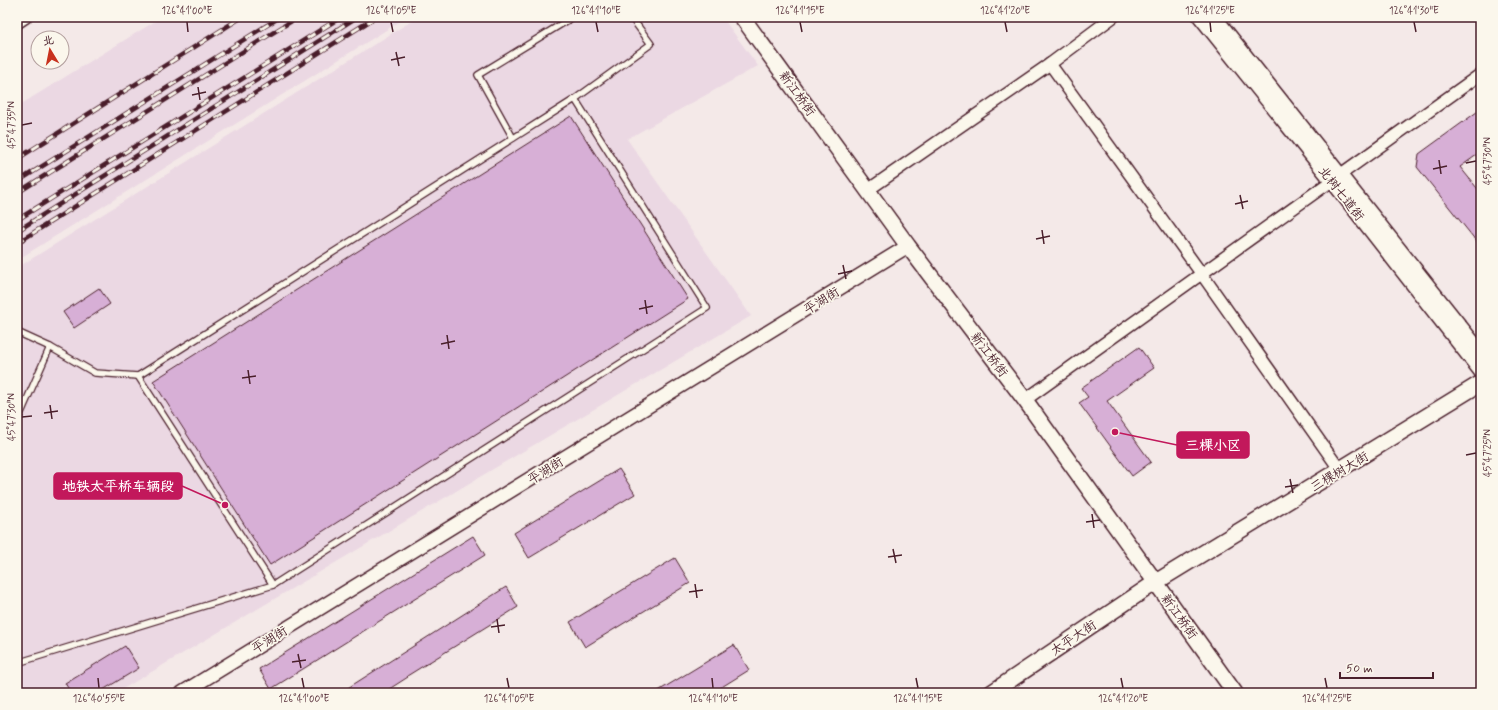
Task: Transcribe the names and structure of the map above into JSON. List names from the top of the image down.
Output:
{
  "streets": {
    "main road": ["新江桥街", "三棵树大街", "太平大街"],
    "street": ["北树七道街", "平湖街"]
  },
  "crossings": [
    ["新江桥街", "平湖街"],
    ["新江桥街", "三棵树大街"],
    ["新江桥街", "太平大街"],
    ["三棵树大街", "太平大街"]
  ],
  "places": ["三棵小区", "地铁太平桥车辆段"],
  "scale_bar": "50 m",
  "north": "top",
  "coordinates": [
    "126°41'00\"E",
    "126°41'05\"E",
    "126°41'10\"E",
    "126°41'15\"E",
    "126°41'20\"E",
    "126°41'25\"E",
    "126°41'30\"E",
    "45°47'35\"N",
    "45°47'30\"N",
    "45°47'25\"N",
    "126°40'55\"E"
  ]
}
